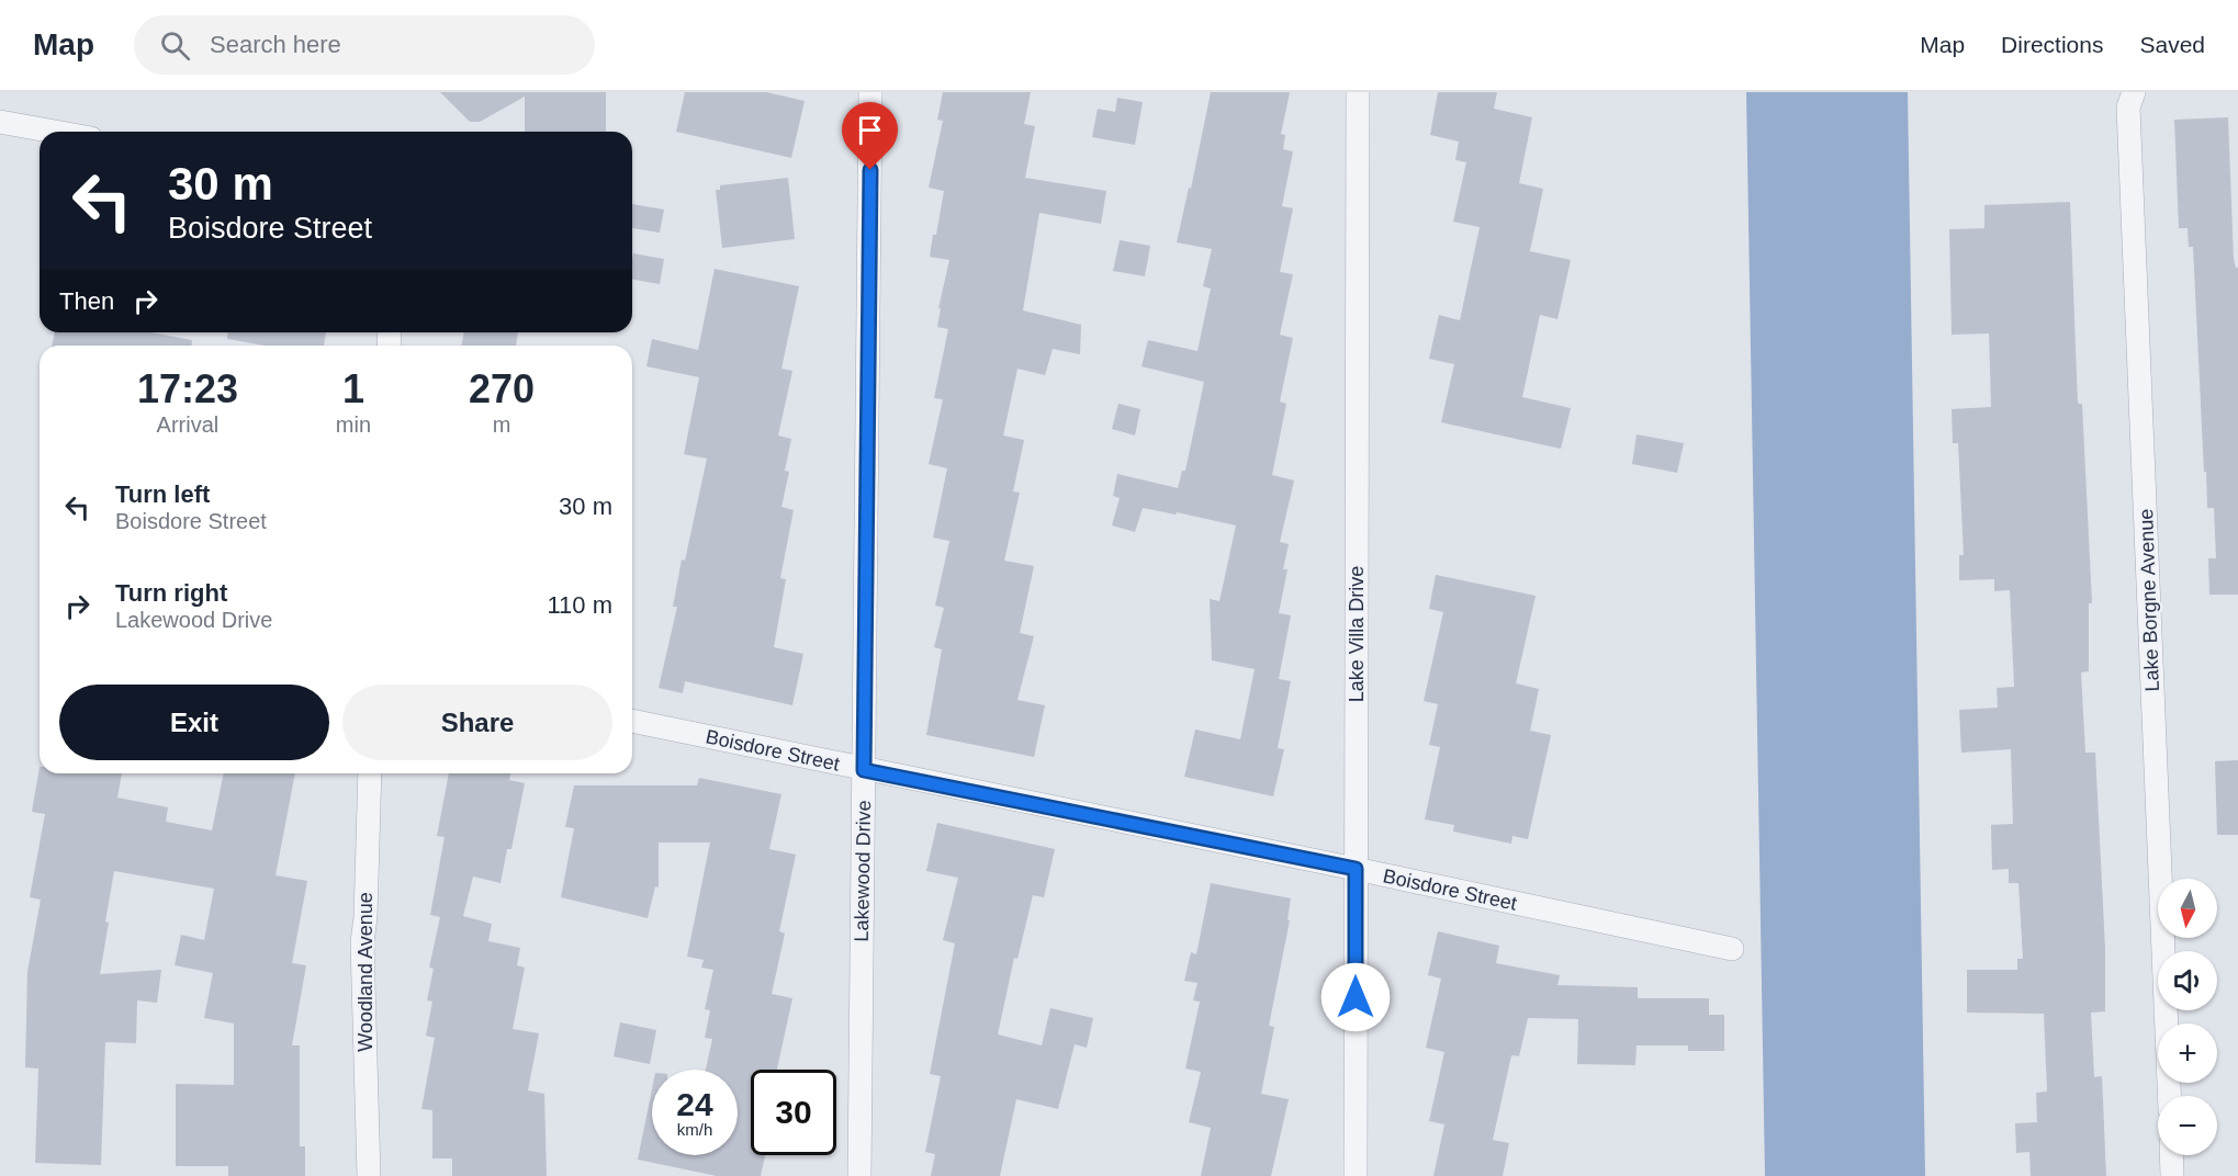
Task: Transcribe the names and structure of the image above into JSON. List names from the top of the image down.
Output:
{
  "streets": {
    "street": [
      "Lake Borgne Avenue",
      "Lake Villa Drive",
      "Boisdore Street",
      "Lakewood Drive",
      "Woodland Avenue"
    ]
  },
  "crossings": [
    ["Lake Villa Drive", "Boisdore Street"],
    ["Boisdore Street", "Lakewood Drive"]
  ],
  "north": "bottom",
  "page": {
    "header": "Map",
    "search": "Search here",
    "nav": ["Map", "Directions", "Saved"],
    "turn": ["30 m", "Boisdore Street"],
    "then": "Then",
    "eta": [
      "17:23",
      "Arrival",
      "1",
      "min",
      "270",
      "m"
    ],
    "list": [
      {
        "name": "Turn left",
        "note": "Boisdore Street",
        "value": "30 m"
      },
      {
        "name": "Turn right",
        "note": "Lakewood Drive",
        "value": "110 m"
      }
    ],
    "buttons": ["Exit", "Share"],
    "map_buttons": ["+", "−"],
    "speed": "24 km/h",
    "limit": "30"
  }
}
